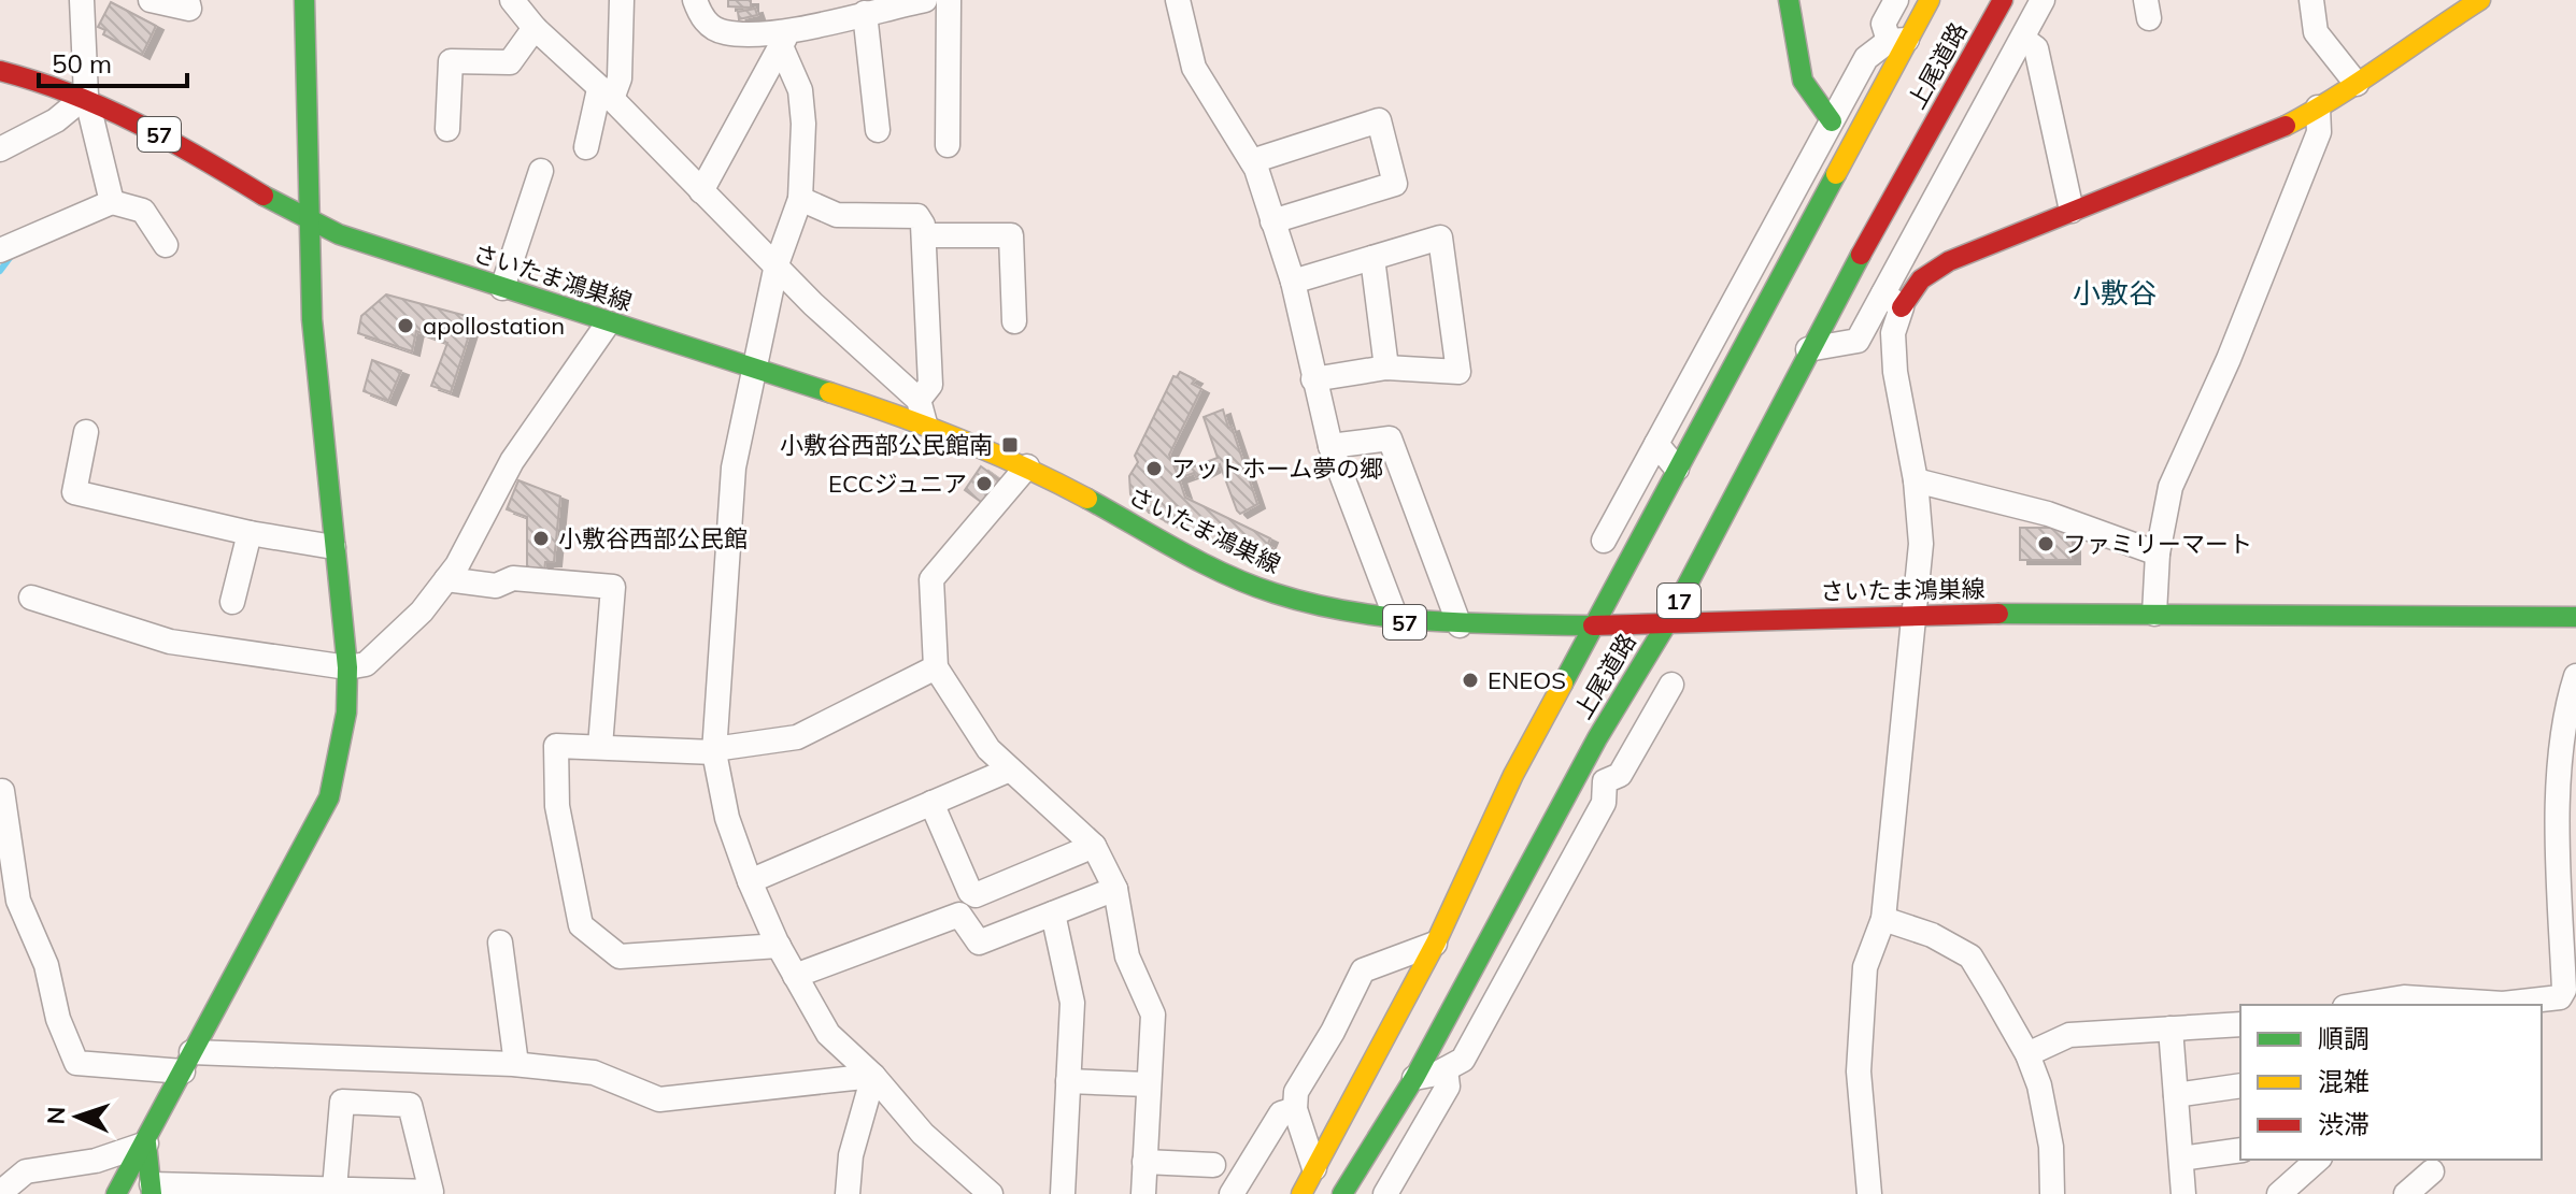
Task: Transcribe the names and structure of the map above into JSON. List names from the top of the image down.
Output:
{
  "streets": {
    "main road": [
      "上尾道路",
      "57",
      "さいたま鴻巣線",
      "17"
    ]
  },
  "crossings": [
    ["上尾道路", "さいたま鴻巣線"]
  ],
  "districts": ["小敷谷"],
  "places": {
    "other": [
      "apollostation",
      "アットホーム夢の郷",
      "ECCジュニア",
      "小敷谷西部公民館",
      "ファミリーマート",
      "ENEOS"
    ],
    "transit": ["小敷谷西部公民館南"]
  },
  "legend": ["順調", "混雑", "渋滞"],
  "scale_bar": "50 m",
  "north": "left"
}
